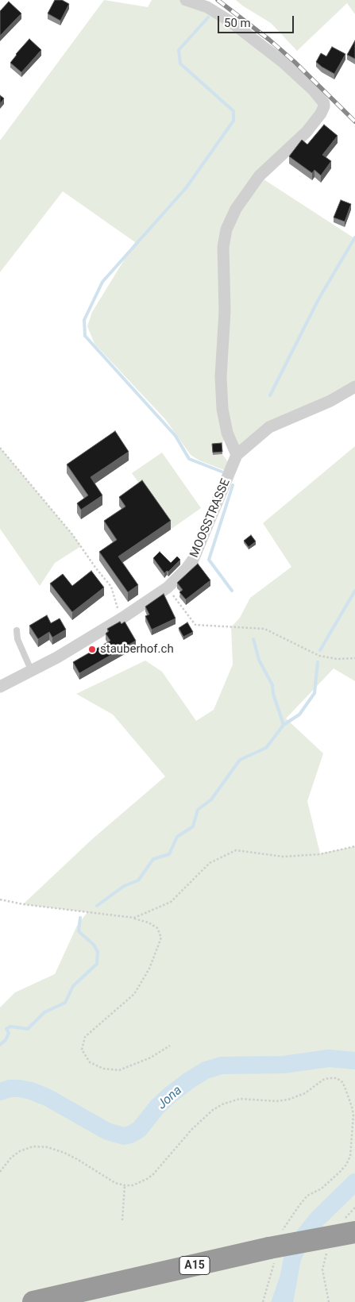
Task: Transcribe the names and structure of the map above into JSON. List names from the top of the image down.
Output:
{
  "streets": {
    "highway": ["A15"],
    "street": ["MOOSSTRASSE"]
  },
  "water": ["Jona"],
  "places": ["stauberhof.ch"],
  "scale_bar": "50 m"
}
